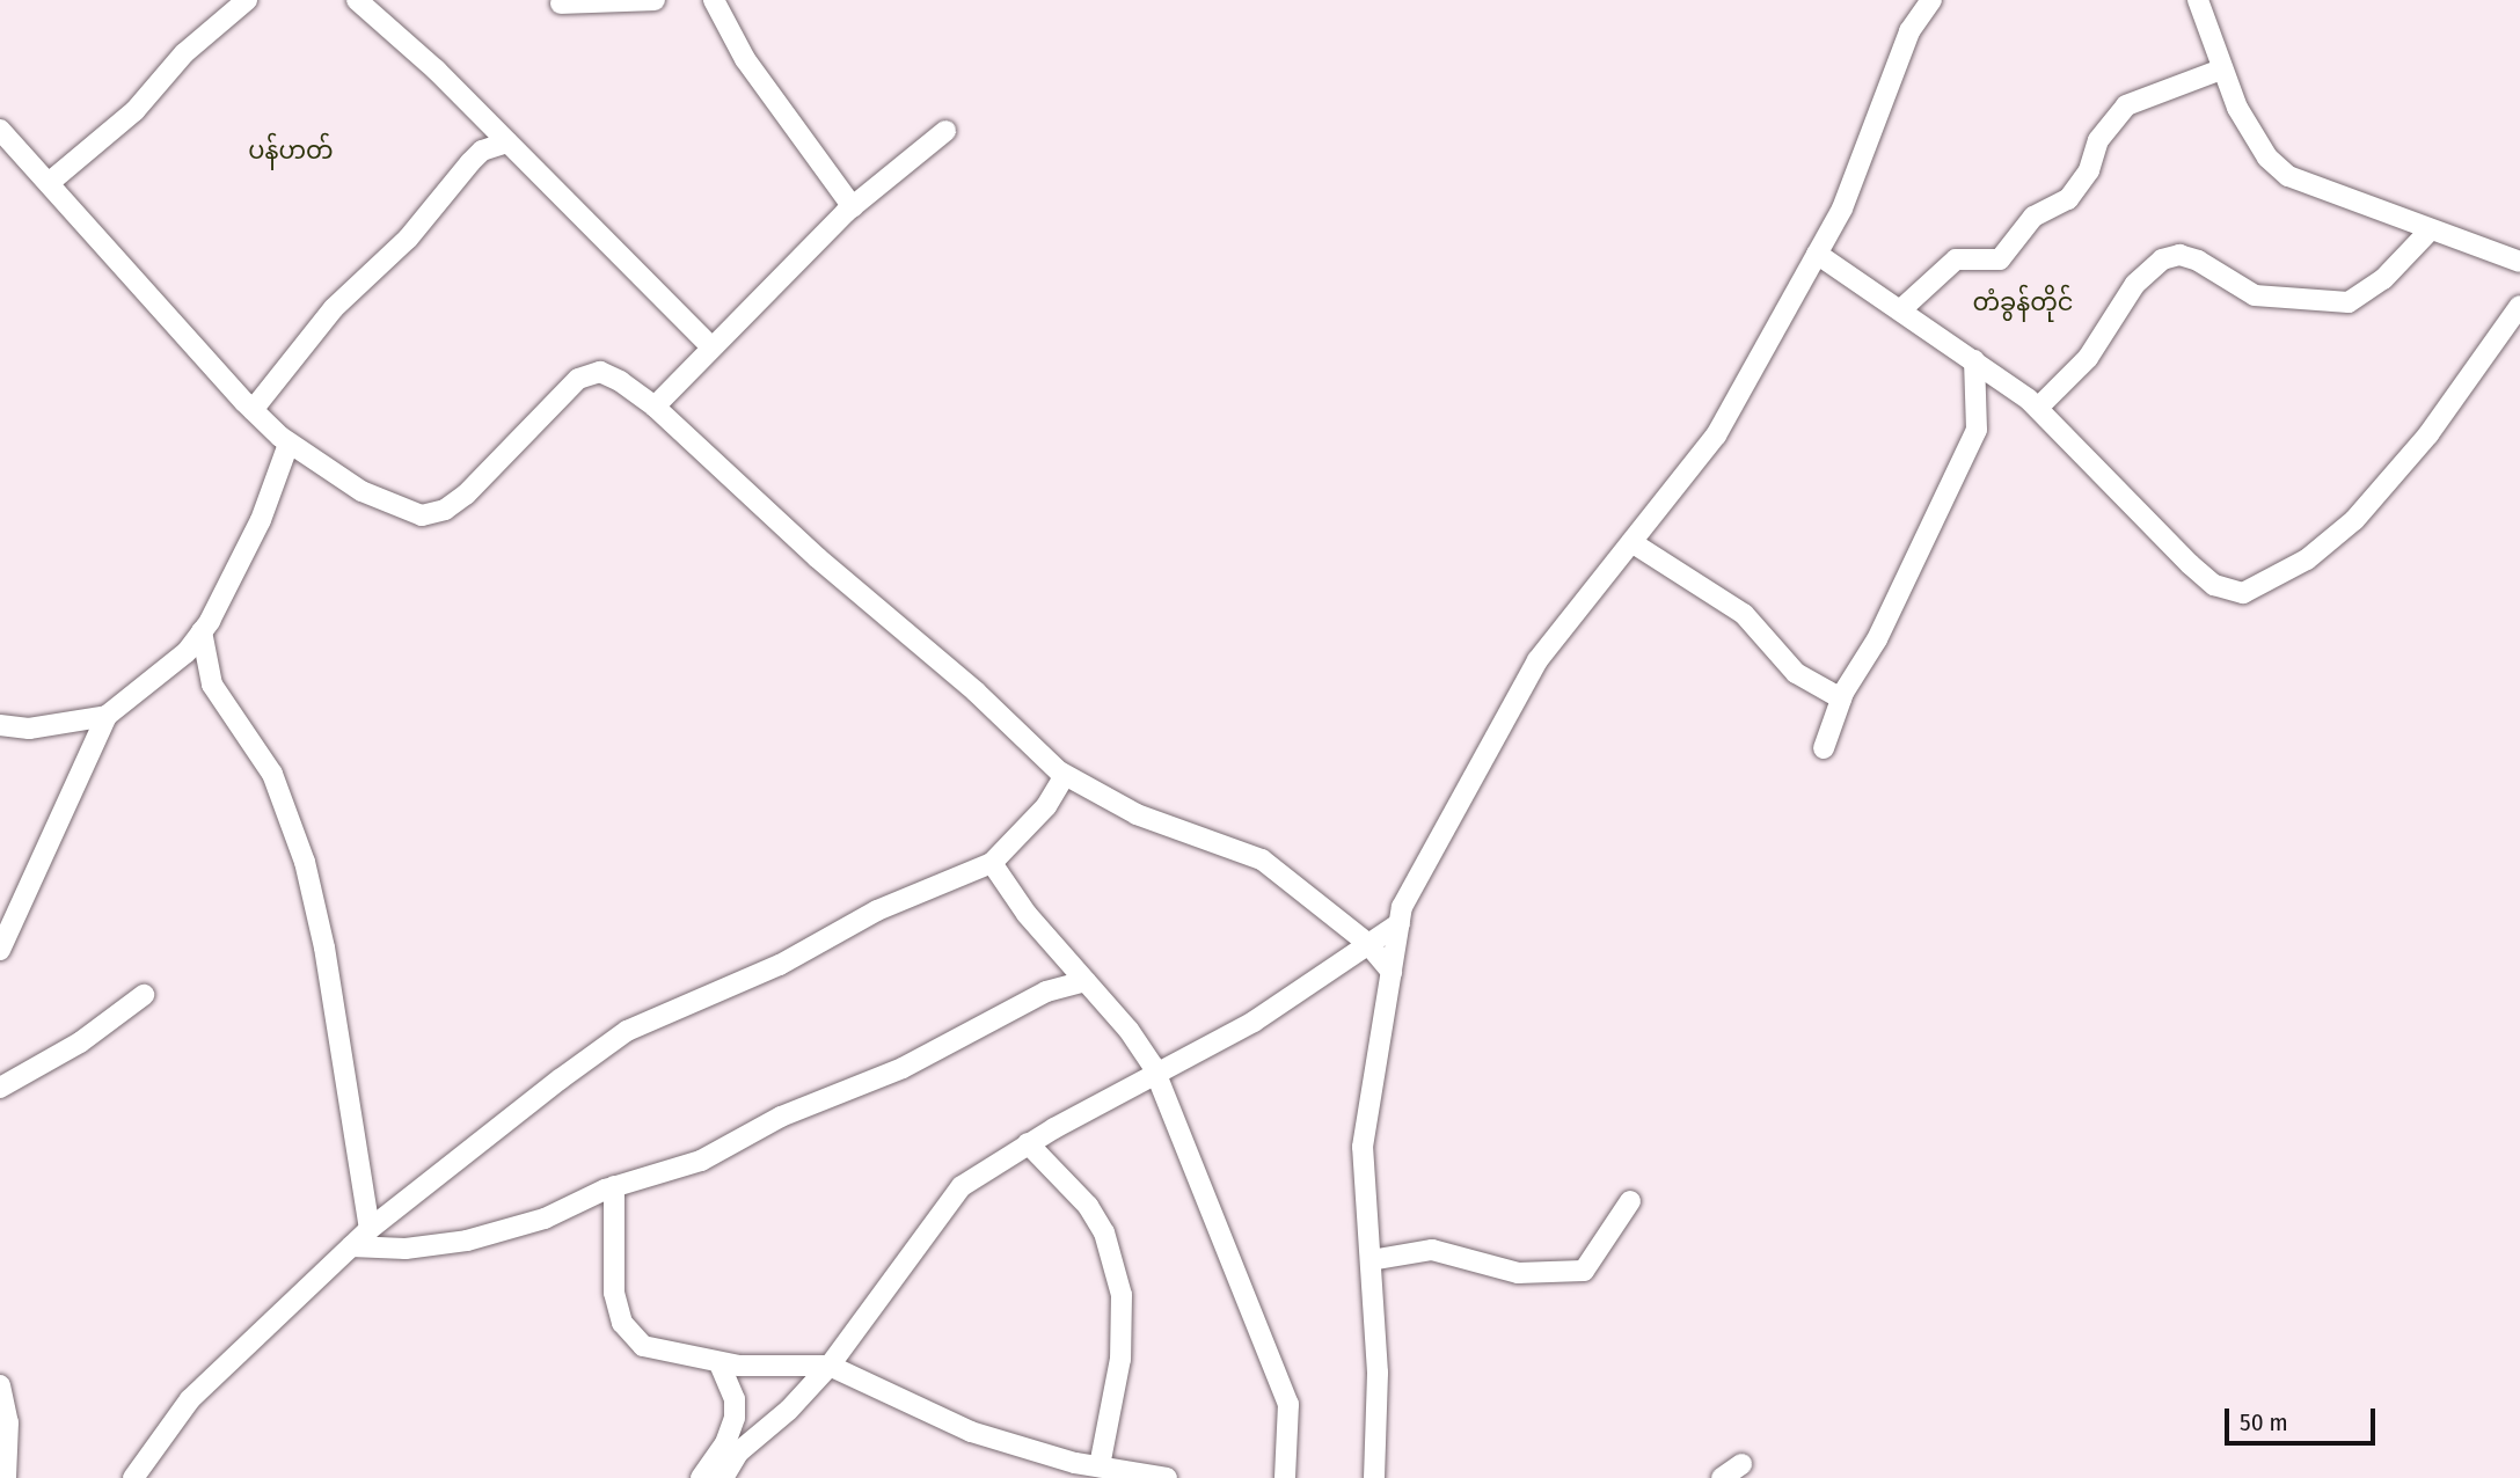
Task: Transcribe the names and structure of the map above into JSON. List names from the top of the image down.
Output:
{
  "districts": ["ပန်ဟတ်", "တံခွန်တိုင်"],
  "scale_bar": "50 m"
}
